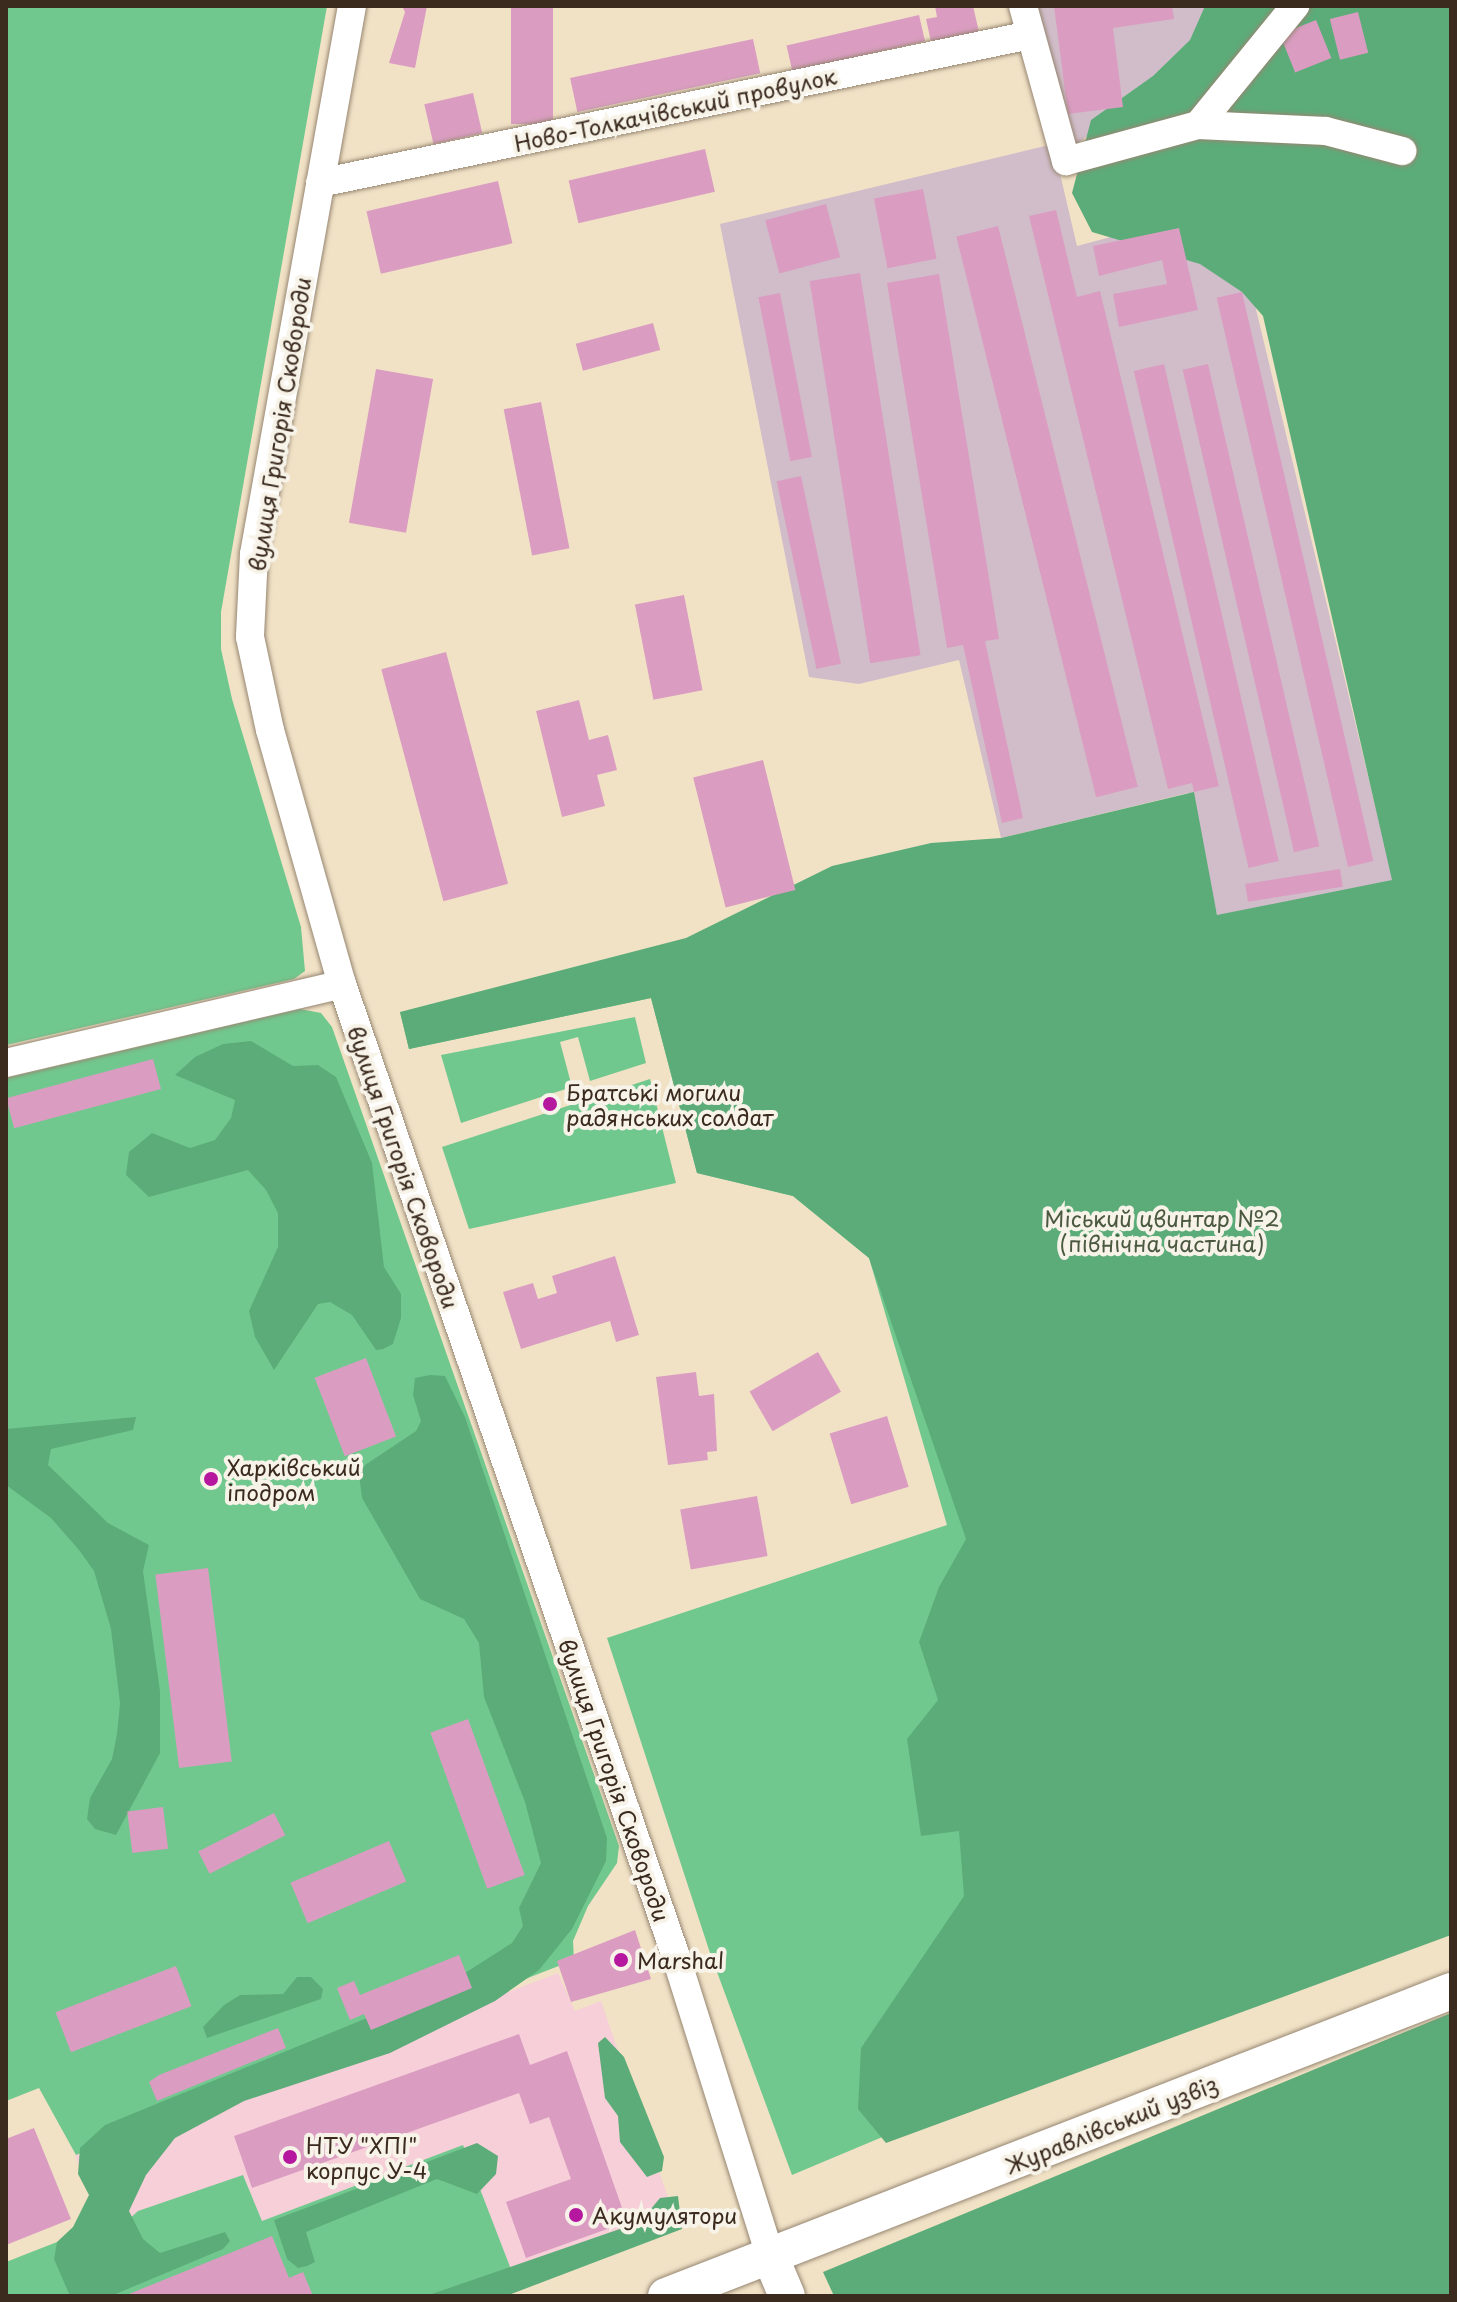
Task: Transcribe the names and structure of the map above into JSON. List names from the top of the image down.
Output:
{
  "streets": {
    "main road": ["вулиця Григорія Сковороди", "Журавлівський узвіз"],
    "street": ["Ново-Толкачівський провулок"]
  },
  "crossings": [
    ["Ново-Толкачівський провулок", "вулиця Григорія Сковороди"],
    ["вулиця Григорія Сковороди", "Журавлівський узвіз"]
  ],
  "parks": ["Міський цвинтар №2 (північна частина)"],
  "places": [
    "Братські могили радянських солдат",
    "Харківський іподром",
    "Marshal",
    "НТУ \"ХПІ\" корпус У-4",
    "Акумулятори"
  ]
}
